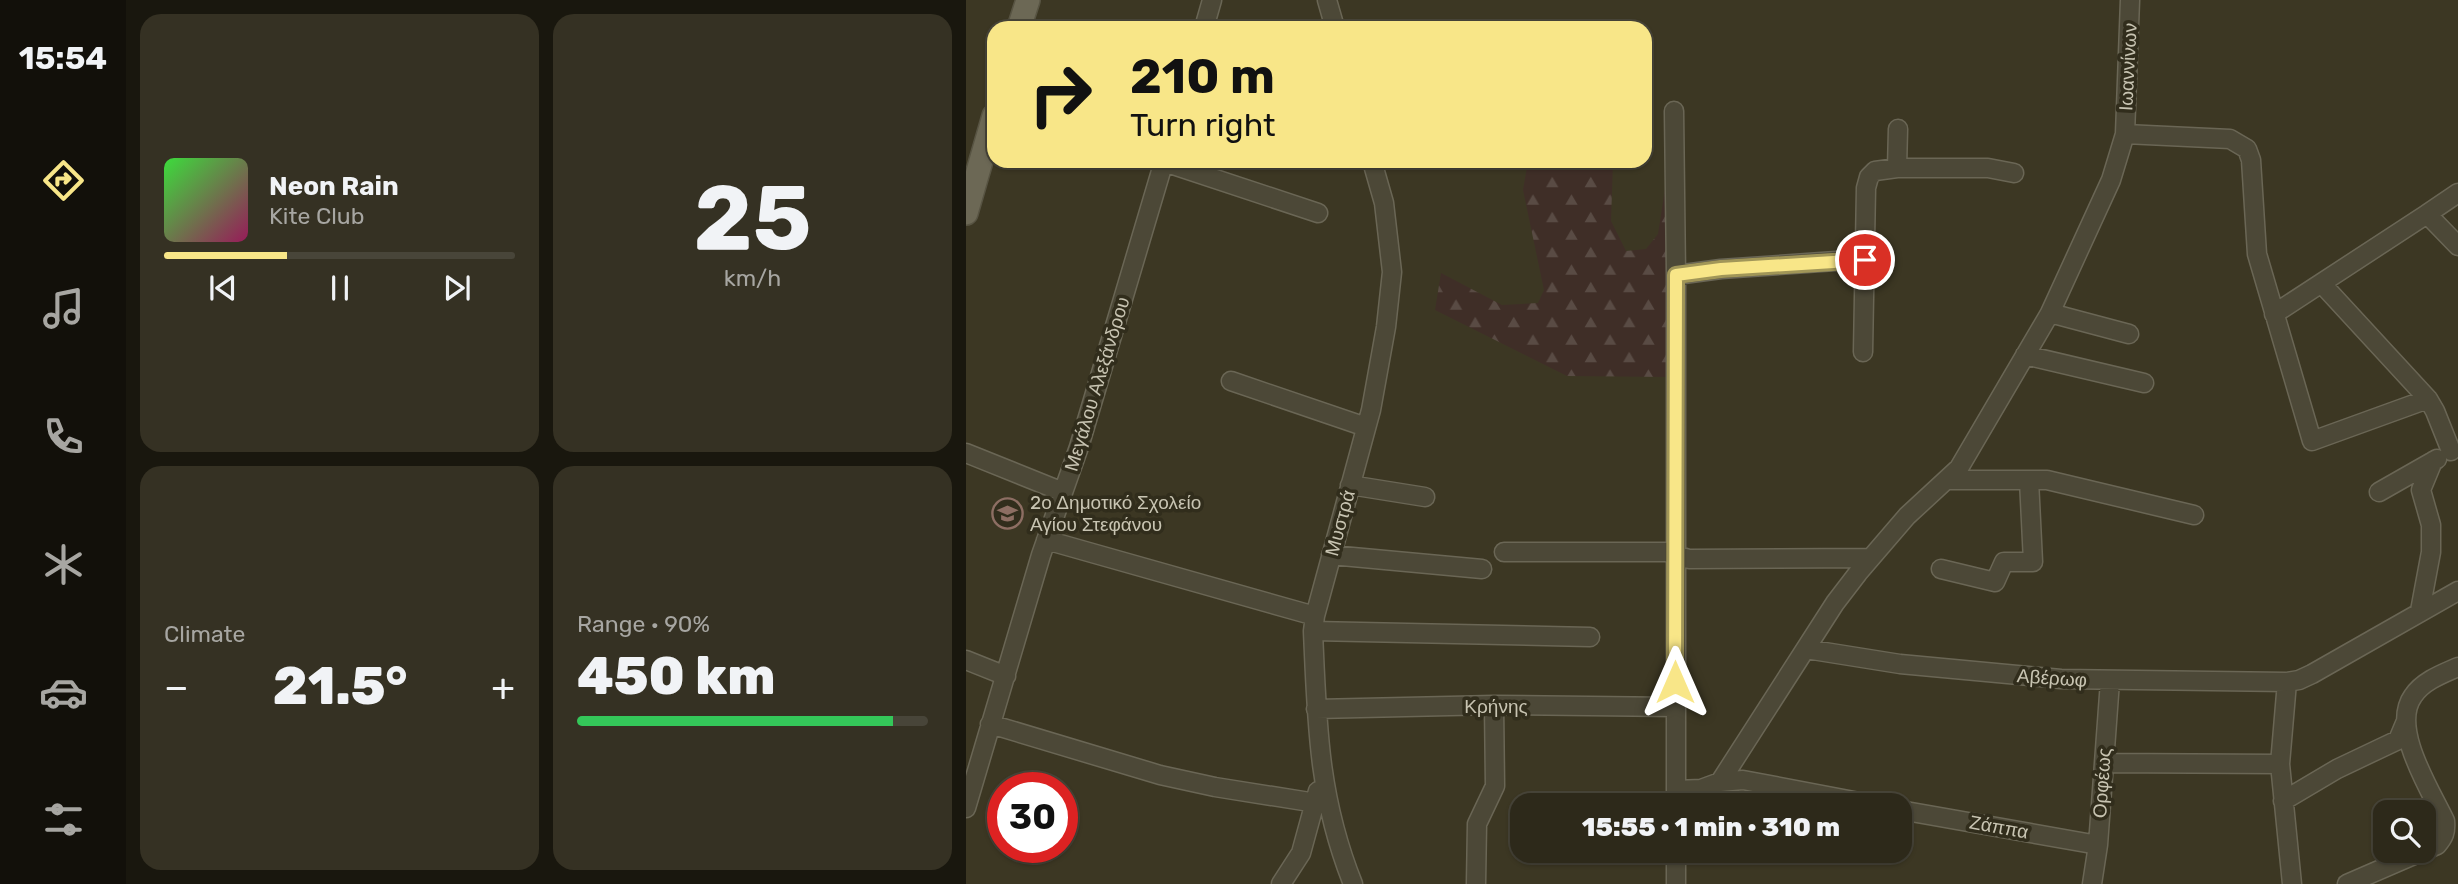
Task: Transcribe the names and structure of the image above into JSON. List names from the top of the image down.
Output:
{
  "streets": {
    "street": [
      "Ιωαννίνων",
      "Μεγάλου Αλεξάνδρου",
      "Μυστρά",
      "Αβέρωφ",
      "Κρήνης",
      "Ορφέως",
      "Ζάππα"
    ]
  },
  "crossings": [
    ["Ιωαννίνων", "Αβέρωφ"],
    ["Μυστρά", "Κρήνης"],
    ["Αβέρωφ", "Ορφέως"],
    ["Ορφέως", "Ζάππα"]
  ],
  "places": {
    "school or university": ["2ο Δημοτικό Σχολείο Αγίου Στεφάνου"]
  },
  "page": {
    "tabs": "15:54",
    "tile": [
      ["25", "km/h"],
      "Climate",
      ["Range · 90%", "450 km"]
    ],
    "turn": ["210 m", "Turn right"],
    "song": ["Neon Rain", "Kite Club"],
    "heat": ["−", "21.5°", "+"],
    "limit": "30",
    "trip": "15:55 · 1 min · 310 m"
  }
}
